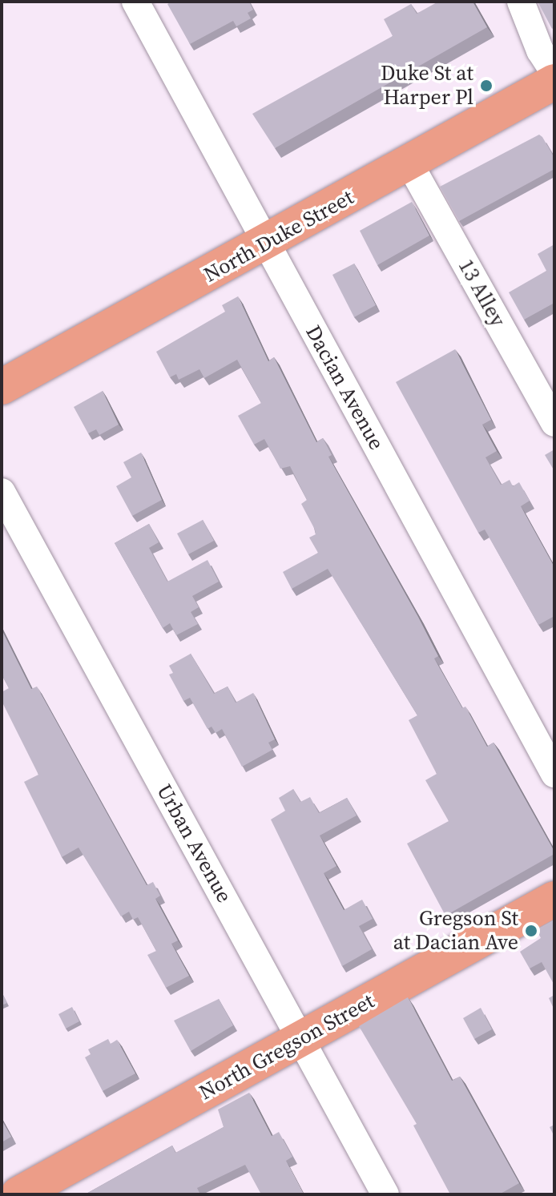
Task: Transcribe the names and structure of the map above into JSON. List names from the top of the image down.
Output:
{
  "streets": {
    "main road": ["North Duke Street", "North Gregson Street"],
    "street": ["13 Alley", "Dacian Avenue", "Urban Avenue"]
  },
  "crossings": [
    ["North Duke Street", "13 Alley"],
    ["North Duke Street", "Dacian Avenue"],
    ["Urban Avenue", "North Gregson Street"]
  ],
  "places": ["Duke St at Harper Pl", "Gregson St at Dacian Ave"]
}
